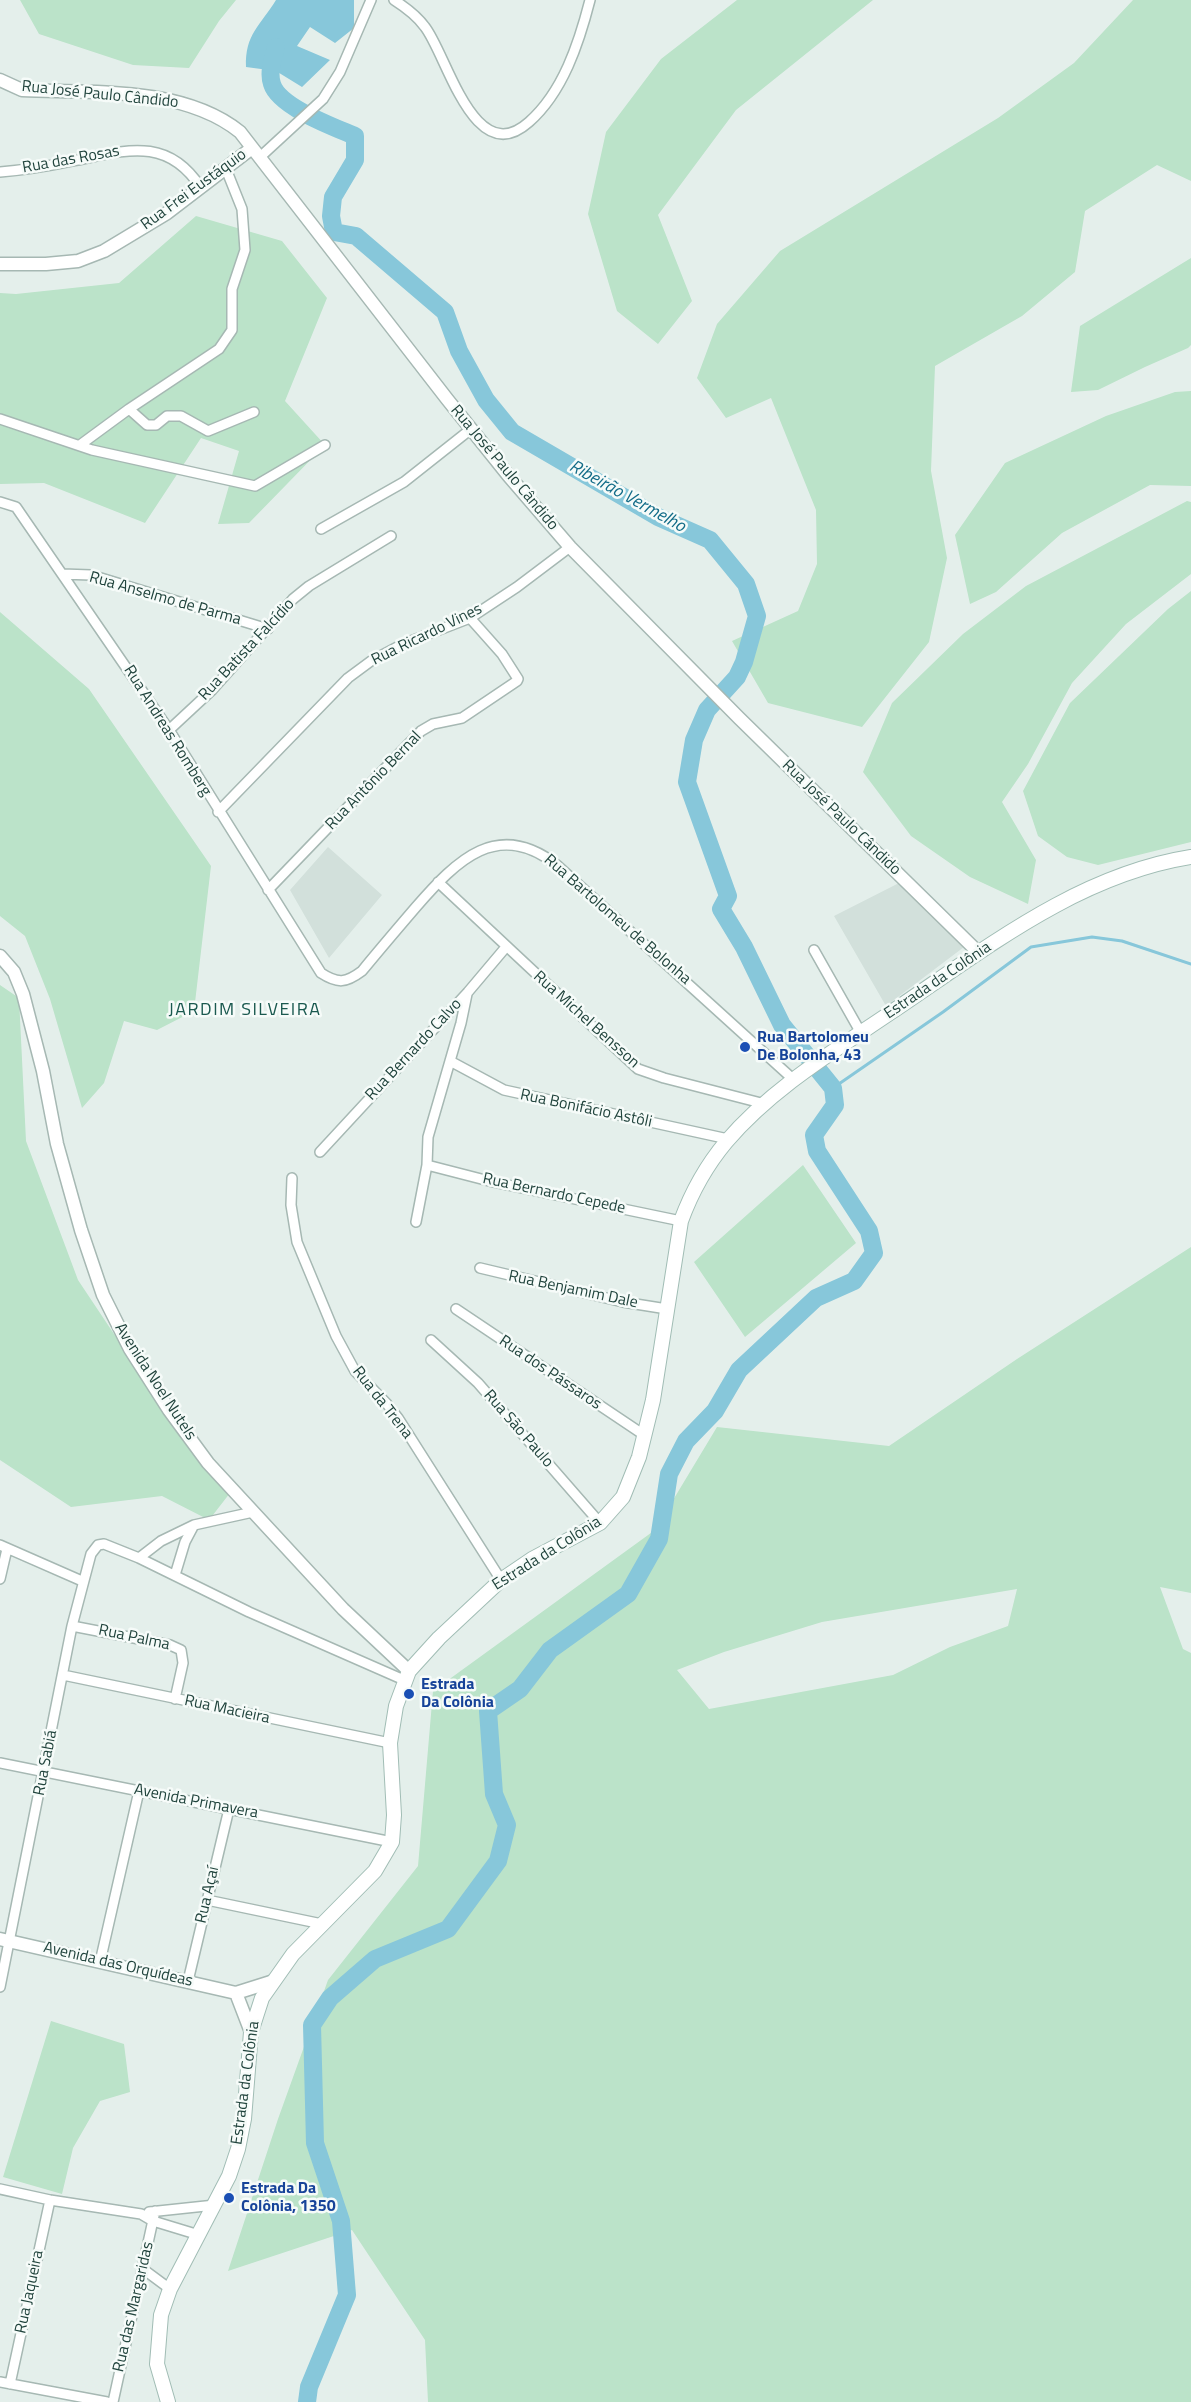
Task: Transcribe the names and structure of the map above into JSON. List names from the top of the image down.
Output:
{
  "streets": {
    "main road": ["Estrada da Colônia"],
    "street": [
      "Rua José Paulo Cândido",
      "Rua das Rosas",
      "Rua Frei Eustáquio",
      "Rua Anselmo de Parma",
      "Rua Ricardo Vines",
      "Rua Batista Falcídio",
      "Rua Andreas Romberg",
      "Rua Antônio Bernal",
      "Rua Bartolomeu de Bolonha",
      "Rua Michel Bensson",
      "Rua Bernardo Calvo",
      "Rua Bonifácio Astôli",
      "Rua Bernardo Cepede",
      "Rua Benjamim Dale",
      "Rua dos Pássaros",
      "Avenida Noel Nutels",
      "Rua da Trena",
      "Rua São Paulo",
      "Rua Palma",
      "Rua Macieira",
      "Rua Sabiá",
      "Avenida Primavera",
      "Rua Açaí",
      "Avenida das Orquídeas",
      "Rua Jaqueira",
      "Rua das Margaridas"
    ]
  },
  "crossings": [
    ["Rua José Paulo Cândido", "Rua Frei Eustáquio"],
    ["Rua José Paulo Cândido", "Rua Ricardo Vines"],
    ["Rua José Paulo Cândido", "Estrada da Colônia"],
    ["Rua das Rosas", "Rua Frei Eustáquio"],
    ["Rua Anselmo de Parma", "Rua Batista Falcídio"],
    ["Rua Anselmo de Parma", "Rua Andreas Romberg"],
    ["Rua Ricardo Vines", "Rua Andreas Romberg"],
    ["Rua Ricardo Vines", "Rua Antônio Bernal"],
    ["Rua Batista Falcídio", "Rua Andreas Romberg"],
    ["Rua Andreas Romberg", "Rua Antônio Bernal"],
    ["Rua Andreas Romberg", "Rua Bartolomeu de Bolonha"],
    ["Rua Bartolomeu de Bolonha", "Estrada da Colônia"],
    ["Rua Bartolomeu de Bolonha", "Rua Michel Bensson"],
    ["Estrada da Colônia", "Rua Michel Bensson"],
    ["Estrada da Colônia", "Rua Bonifácio Astôli"],
    ["Estrada da Colônia", "Rua Bernardo Cepede"],
    ["Estrada da Colônia", "Rua Benjamim Dale"],
    ["Estrada da Colônia", "Rua dos Pássaros"],
    ["Estrada da Colônia", "Avenida Noel Nutels"],
    ["Estrada da Colônia", "Rua da Trena"],
    ["Estrada da Colônia", "Rua São Paulo"],
    ["Estrada da Colônia", "Rua Macieira"],
    ["Estrada da Colônia", "Avenida Primavera"],
    ["Rua Michel Bensson", "Rua Bernardo Calvo"],
    ["Rua Palma", "Rua Macieira"],
    ["Rua Palma", "Rua Sabiá"],
    ["Rua Macieira", "Rua Sabiá"],
    ["Rua Sabiá", "Avenida Primavera"],
    ["Rua Sabiá", "Avenida das Orquídeas"],
    ["Avenida Primavera", "Rua Açaí"],
    ["Rua Açaí", "Avenida das Orquídeas"]
  ],
  "districts": ["JARDIM SILVEIRA"],
  "water": ["Ribeirão Vermelho"],
  "places": ["Rua Bartolomeu De Bolonha, 43", "Estrada Da Colônia", "Estrada Da Colônia, 1350"]
}
